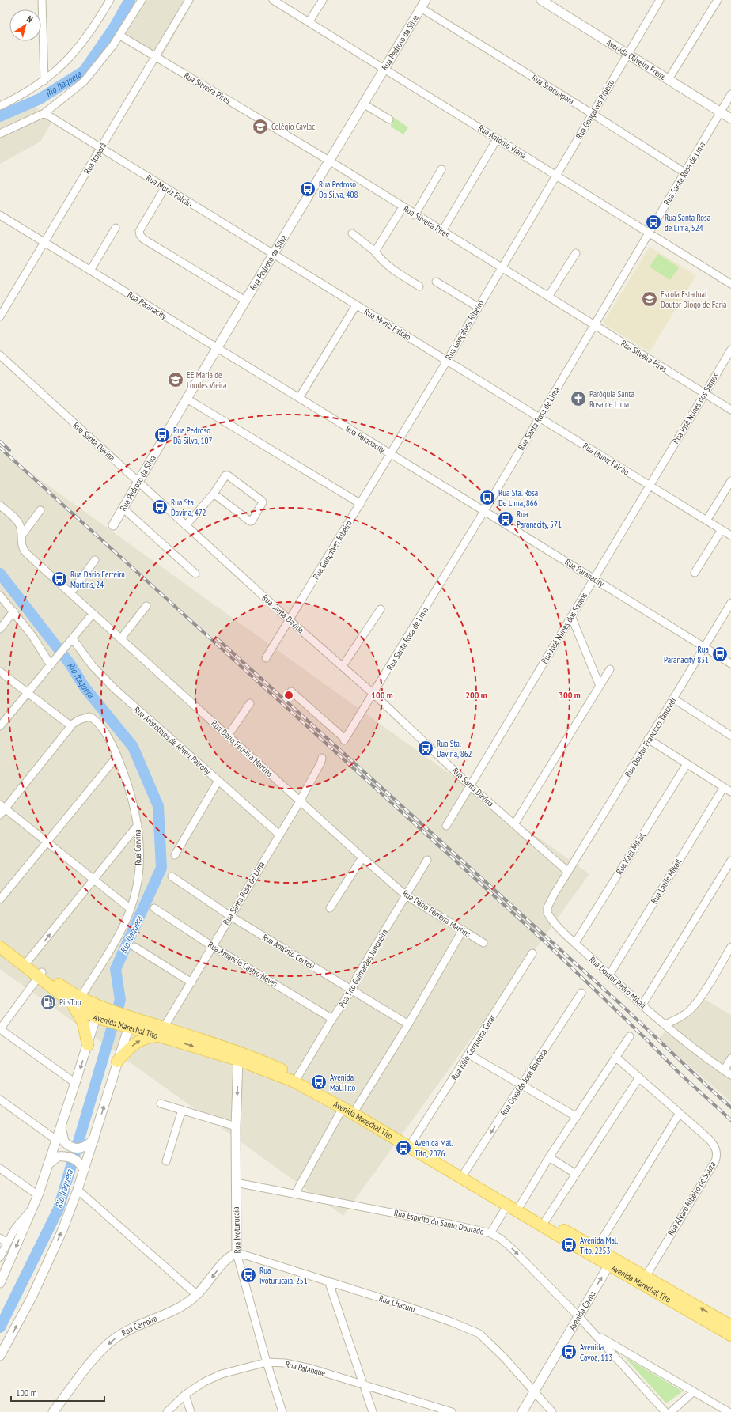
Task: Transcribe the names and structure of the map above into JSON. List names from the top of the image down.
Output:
{
  "streets": {
    "main road": ["Avenida Marechal Tito"],
    "street": [
      "Rua Pedroso da Silva",
      "Avenida Oliveira Freire",
      "Rua Silveira Pires",
      "Rua Suacuapara",
      "Rua Gonçalves Ribeiro",
      "Rua Antônio Viana",
      "Rua Itaporâ",
      "Rua Santa Rosa de Lima",
      "Rua Muniz Falcão",
      "Rua Paranacity",
      "Rua José Nunes dos Santos",
      "Rua Santa Davina",
      "Rua Doutor Francisco Tancredi",
      "Rua Aristóteles de Abreu Patrony",
      "Rua Dário Ferreira Martins",
      "Rua Corvina",
      "Rua Kalil Mikail",
      "Rua Latife Mikail",
      "Rua Antônio Cortesi",
      "Rua Amancio Castro Neves",
      "Rua Tito Guimarães Junqueira",
      "Rua Doutor Pedro Mikail",
      "Rua Júlio Cerqueira Cerar",
      "Rua Osvaldo José Barbosa",
      "Rua Alvaro Ribeiro de Souza",
      "Rua Espírito do Santo Dourado",
      "Rua Ivoturucaia",
      "Rua Chacuru",
      "Avenida Cavoa",
      "Rua Cembira",
      "Rua Palanque"
    ]
  },
  "crossings": [
    ["Rua Pedroso da Silva", "Rua Silveira Pires"],
    ["Rua Pedroso da Silva", "Rua Suacuapara"],
    ["Rua Pedroso da Silva", "Rua Antônio Viana"],
    ["Rua Pedroso da Silva", "Rua Muniz Falcão"],
    ["Rua Pedroso da Silva", "Rua Paranacity"],
    ["Rua Pedroso da Silva", "Rua Santa Davina"],
    ["Avenida Oliveira Freire", "Rua Gonçalves Ribeiro"],
    ["Avenida Oliveira Freire", "Rua Santa Rosa de Lima"],
    ["Rua Silveira Pires", "Rua Gonçalves Ribeiro"],
    ["Rua Silveira Pires", "Rua Itaporâ"],
    ["Rua Silveira Pires", "Rua Santa Rosa de Lima"],
    ["Rua Silveira Pires", "Rua José Nunes dos Santos"],
    ["Rua Suacuapara", "Rua Gonçalves Ribeiro"],
    ["Rua Suacuapara", "Rua Santa Rosa de Lima"],
    ["Rua Gonçalves Ribeiro", "Rua Antônio Viana"],
    ["Rua Gonçalves Ribeiro", "Rua Muniz Falcão"],
    ["Rua Gonçalves Ribeiro", "Rua Paranacity"],
    ["Rua Gonçalves Ribeiro", "Rua Santa Davina"],
    ["Rua Antônio Viana", "Rua Santa Rosa de Lima"],
    ["Rua Itaporâ", "Rua Muniz Falcão"],
    ["Rua Itaporâ", "Rua Paranacity"],
    ["Rua Santa Rosa de Lima", "Rua Muniz Falcão"],
    ["Rua Santa Rosa de Lima", "Rua Paranacity"],
    ["Rua Santa Rosa de Lima", "Rua Santa Davina"],
    ["Rua Santa Rosa de Lima", "Rua Aristóteles de Abreu Patrony"],
    ["Rua Santa Rosa de Lima", "Rua Dário Ferreira Martins"],
    ["Rua Santa Rosa de Lima", "Rua Antônio Cortesi"],
    ["Rua Santa Rosa de Lima", "Rua Amancio Castro Neves"],
    ["Rua Santa Rosa de Lima", "Avenida Marechal Tito"],
    ["Rua Muniz Falcão", "Rua José Nunes dos Santos"],
    ["Rua Paranacity", "Rua José Nunes dos Santos"],
    ["Rua Paranacity", "Rua Doutor Francisco Tancredi"],
    ["Rua José Nunes dos Santos", "Rua Santa Davina"],
    ["Rua Santa Davina", "Rua Doutor Francisco Tancredi"],
    ["Rua Santa Davina", "Rua Doutor Pedro Mikail"],
    ["Rua Doutor Francisco Tancredi", "Rua Doutor Pedro Mikail"],
    ["Rua Dário Ferreira Martins", "Rua Tito Guimarães Junqueira"],
    ["Rua Corvina", "Avenida Marechal Tito"],
    ["Rua Kalil Mikail", "Rua Doutor Pedro Mikail"],
    ["Rua Latife Mikail", "Rua Doutor Pedro Mikail"],
    ["Rua Antônio Cortesi", "Rua Tito Guimarães Junqueira"],
    ["Rua Amancio Castro Neves", "Rua Tito Guimarães Junqueira"],
    ["Rua Tito Guimarães Junqueira", "Avenida Marechal Tito"],
    ["Avenida Marechal Tito", "Rua Júlio Cerqueira Cerar"],
    ["Avenida Marechal Tito", "Rua Osvaldo José Barbosa"],
    ["Avenida Marechal Tito", "Rua Alvaro Ribeiro de Souza"],
    ["Avenida Marechal Tito", "Rua Ivoturucaia"],
    ["Avenida Marechal Tito", "Avenida Cavoa"],
    ["Rua Espírito do Santo Dourado", "Rua Ivoturucaia"],
    ["Rua Espírito do Santo Dourado", "Avenida Cavoa"],
    ["Rua Ivoturucaia", "Rua Chacuru"],
    ["Rua Ivoturucaia", "Rua Cembira"],
    ["Rua Ivoturucaia", "Rua Palanque"],
    ["Rua Chacuru", "Avenida Cavoa"],
    ["Rua Chacuru", "Rua Cembira"]
  ],
  "one_way": ["Avenida Cavoa", "Rua Cembira"],
  "water": ["Rio Itaquera"],
  "places": {
    "school or university": ["Colégio Cavlac", "Escola Estadual Doutor Diogo de Faria", "EE Maria de Loudes Vieira"],
    "bus stop": [
      "Rua Pedroso Da Silva, 408",
      "Rua Santa Rosa de Lima, 524",
      "Rua Pedroso Da Silva, 107",
      "Rua Sta. Rosa De Lima, 866",
      "Rua Sta. Davina, 472",
      "Rua Paranacity, 571",
      "Rua Dario Ferreira Martins, 24",
      "Rua Paranacity, 831",
      "Rua Sta. Davina, 862",
      "Avenida Mal. Tito",
      "Avenida Mal. Tito, 2076",
      "Avenida Mal. Tito, 2253",
      "Rua Ivoturucaia, 251",
      "Avenida Cavoa, 113"
    ],
    "church": ["Paróquia Santa Rosa de Lima"],
    "fuel station": ["PitsTop"]
  },
  "scale_bar": "100 m",
  "north": "top right",
  "rings": ["100 m", "200 m", "300 m"]
}
